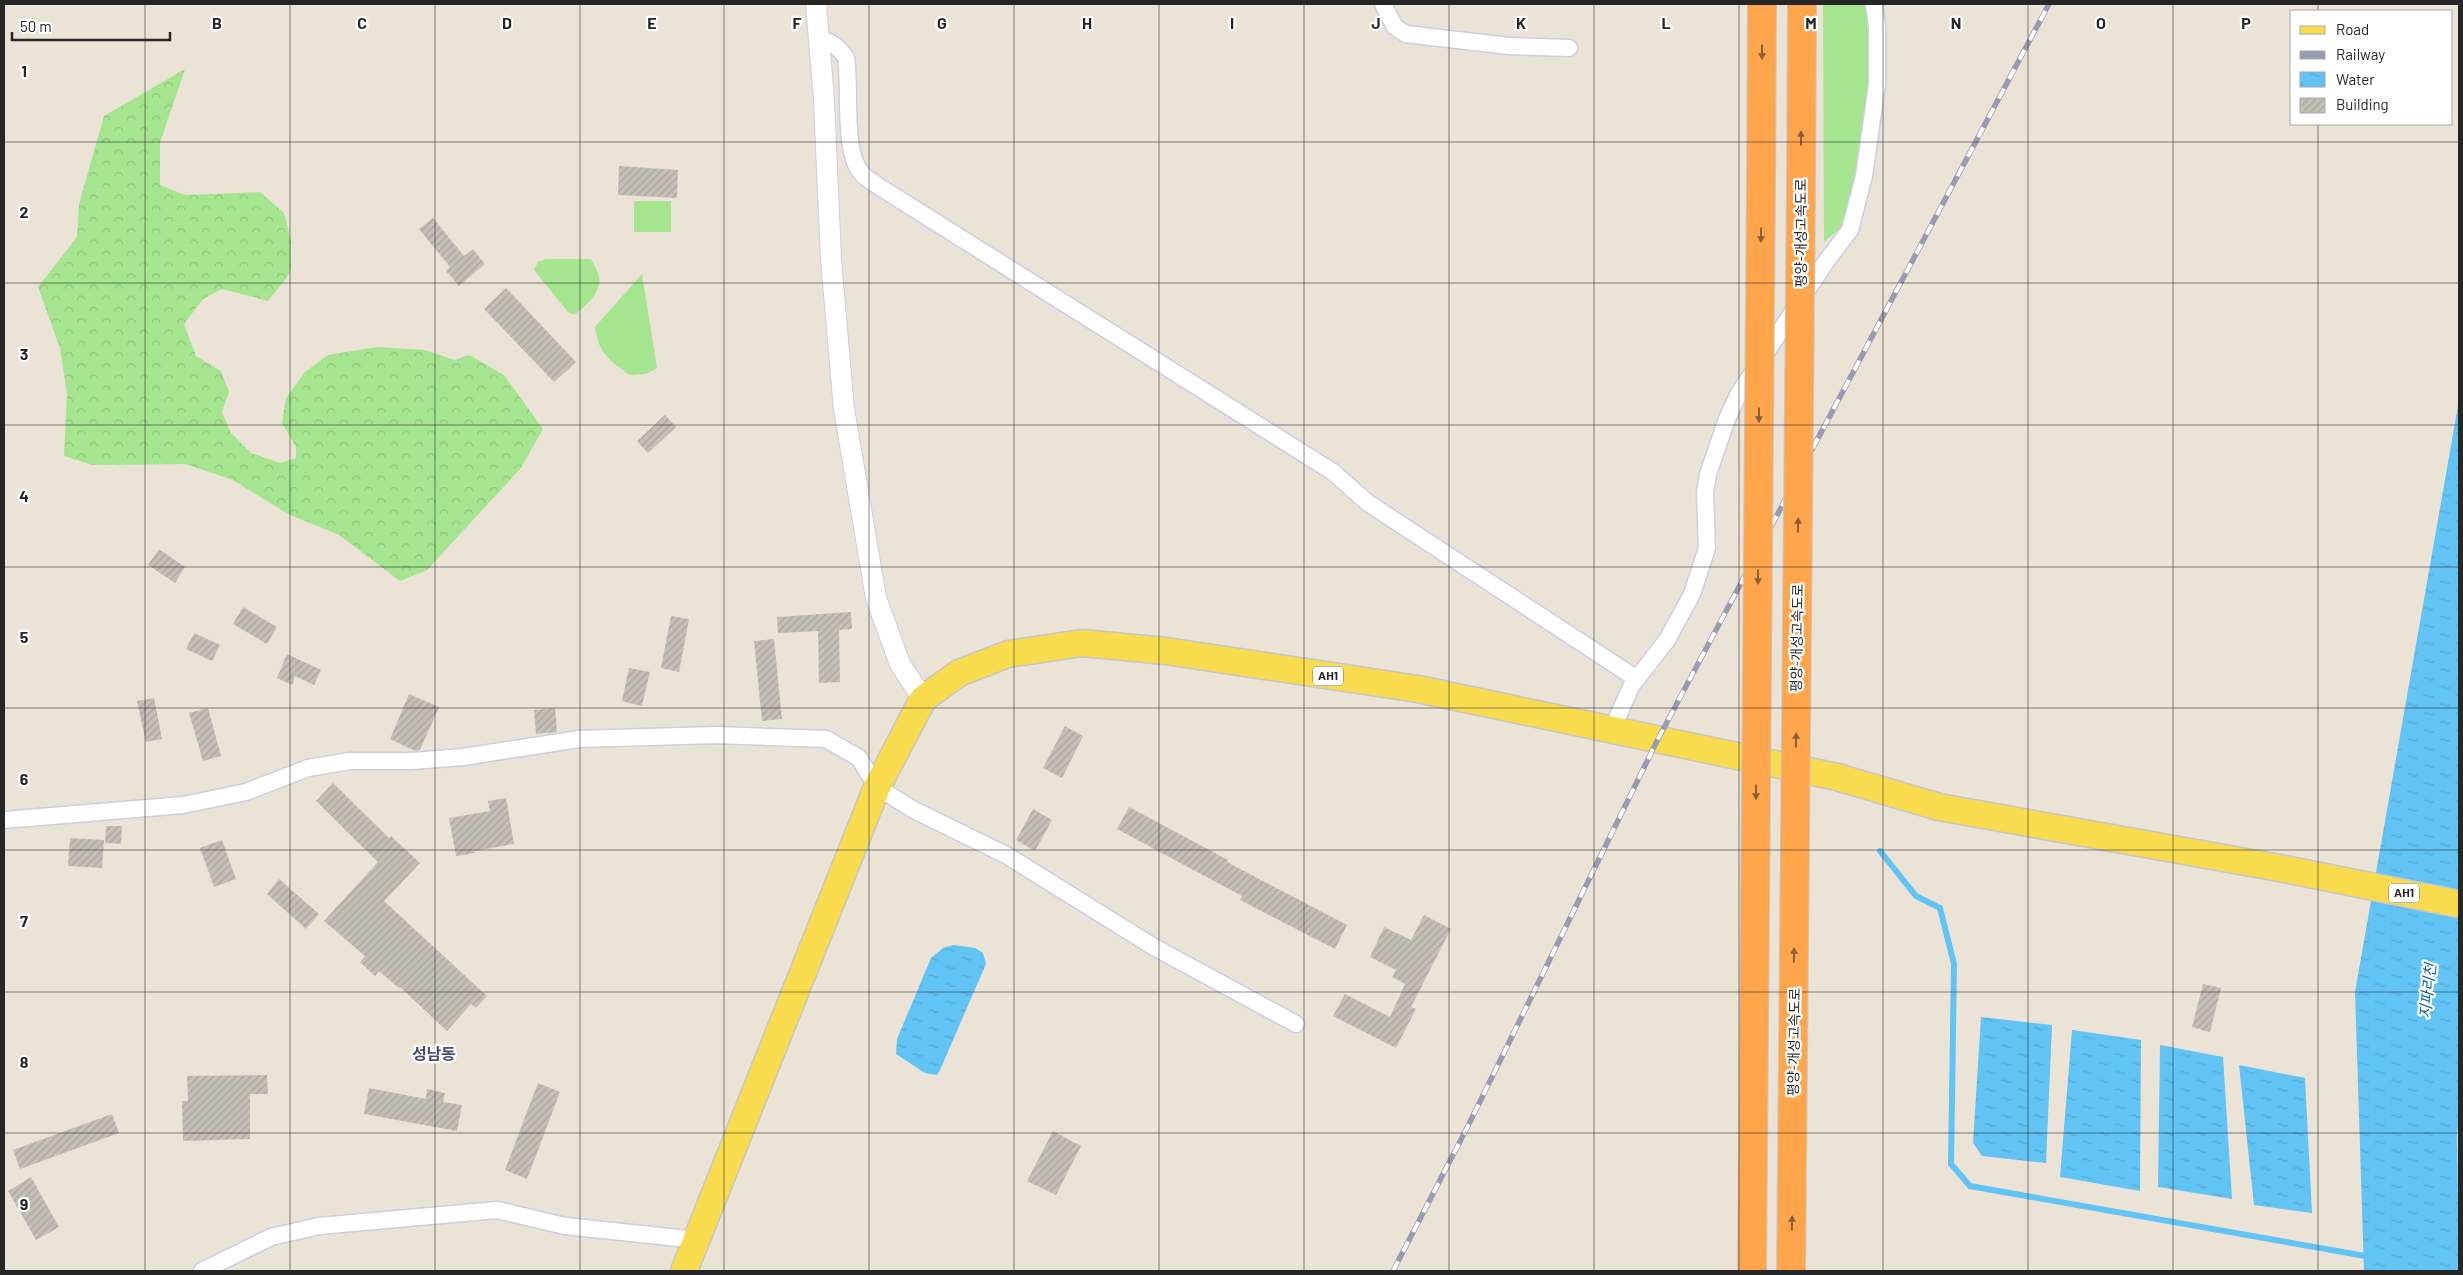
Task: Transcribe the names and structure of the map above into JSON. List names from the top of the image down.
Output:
{
  "streets": {
    "highway": ["평양-개성고속도로"],
    "main road": ["AH1"]
  },
  "districts": ["성남동"],
  "water": ["지파리천"],
  "legend": [
    "Road",
    "Railway",
    "Water",
    "Building"
  ],
  "scale_bar": "50 m",
  "grid": {
    "columns": [
      "B",
      "C",
      "D",
      "E",
      "F",
      "G",
      "H",
      "I",
      "J",
      "K",
      "L",
      "M",
      "N",
      "O",
      "P"
    ],
    "rows": [
      "1",
      "2",
      "3",
      "4",
      "5",
      "6",
      "7",
      "8",
      "9"
    ]
  }
}
